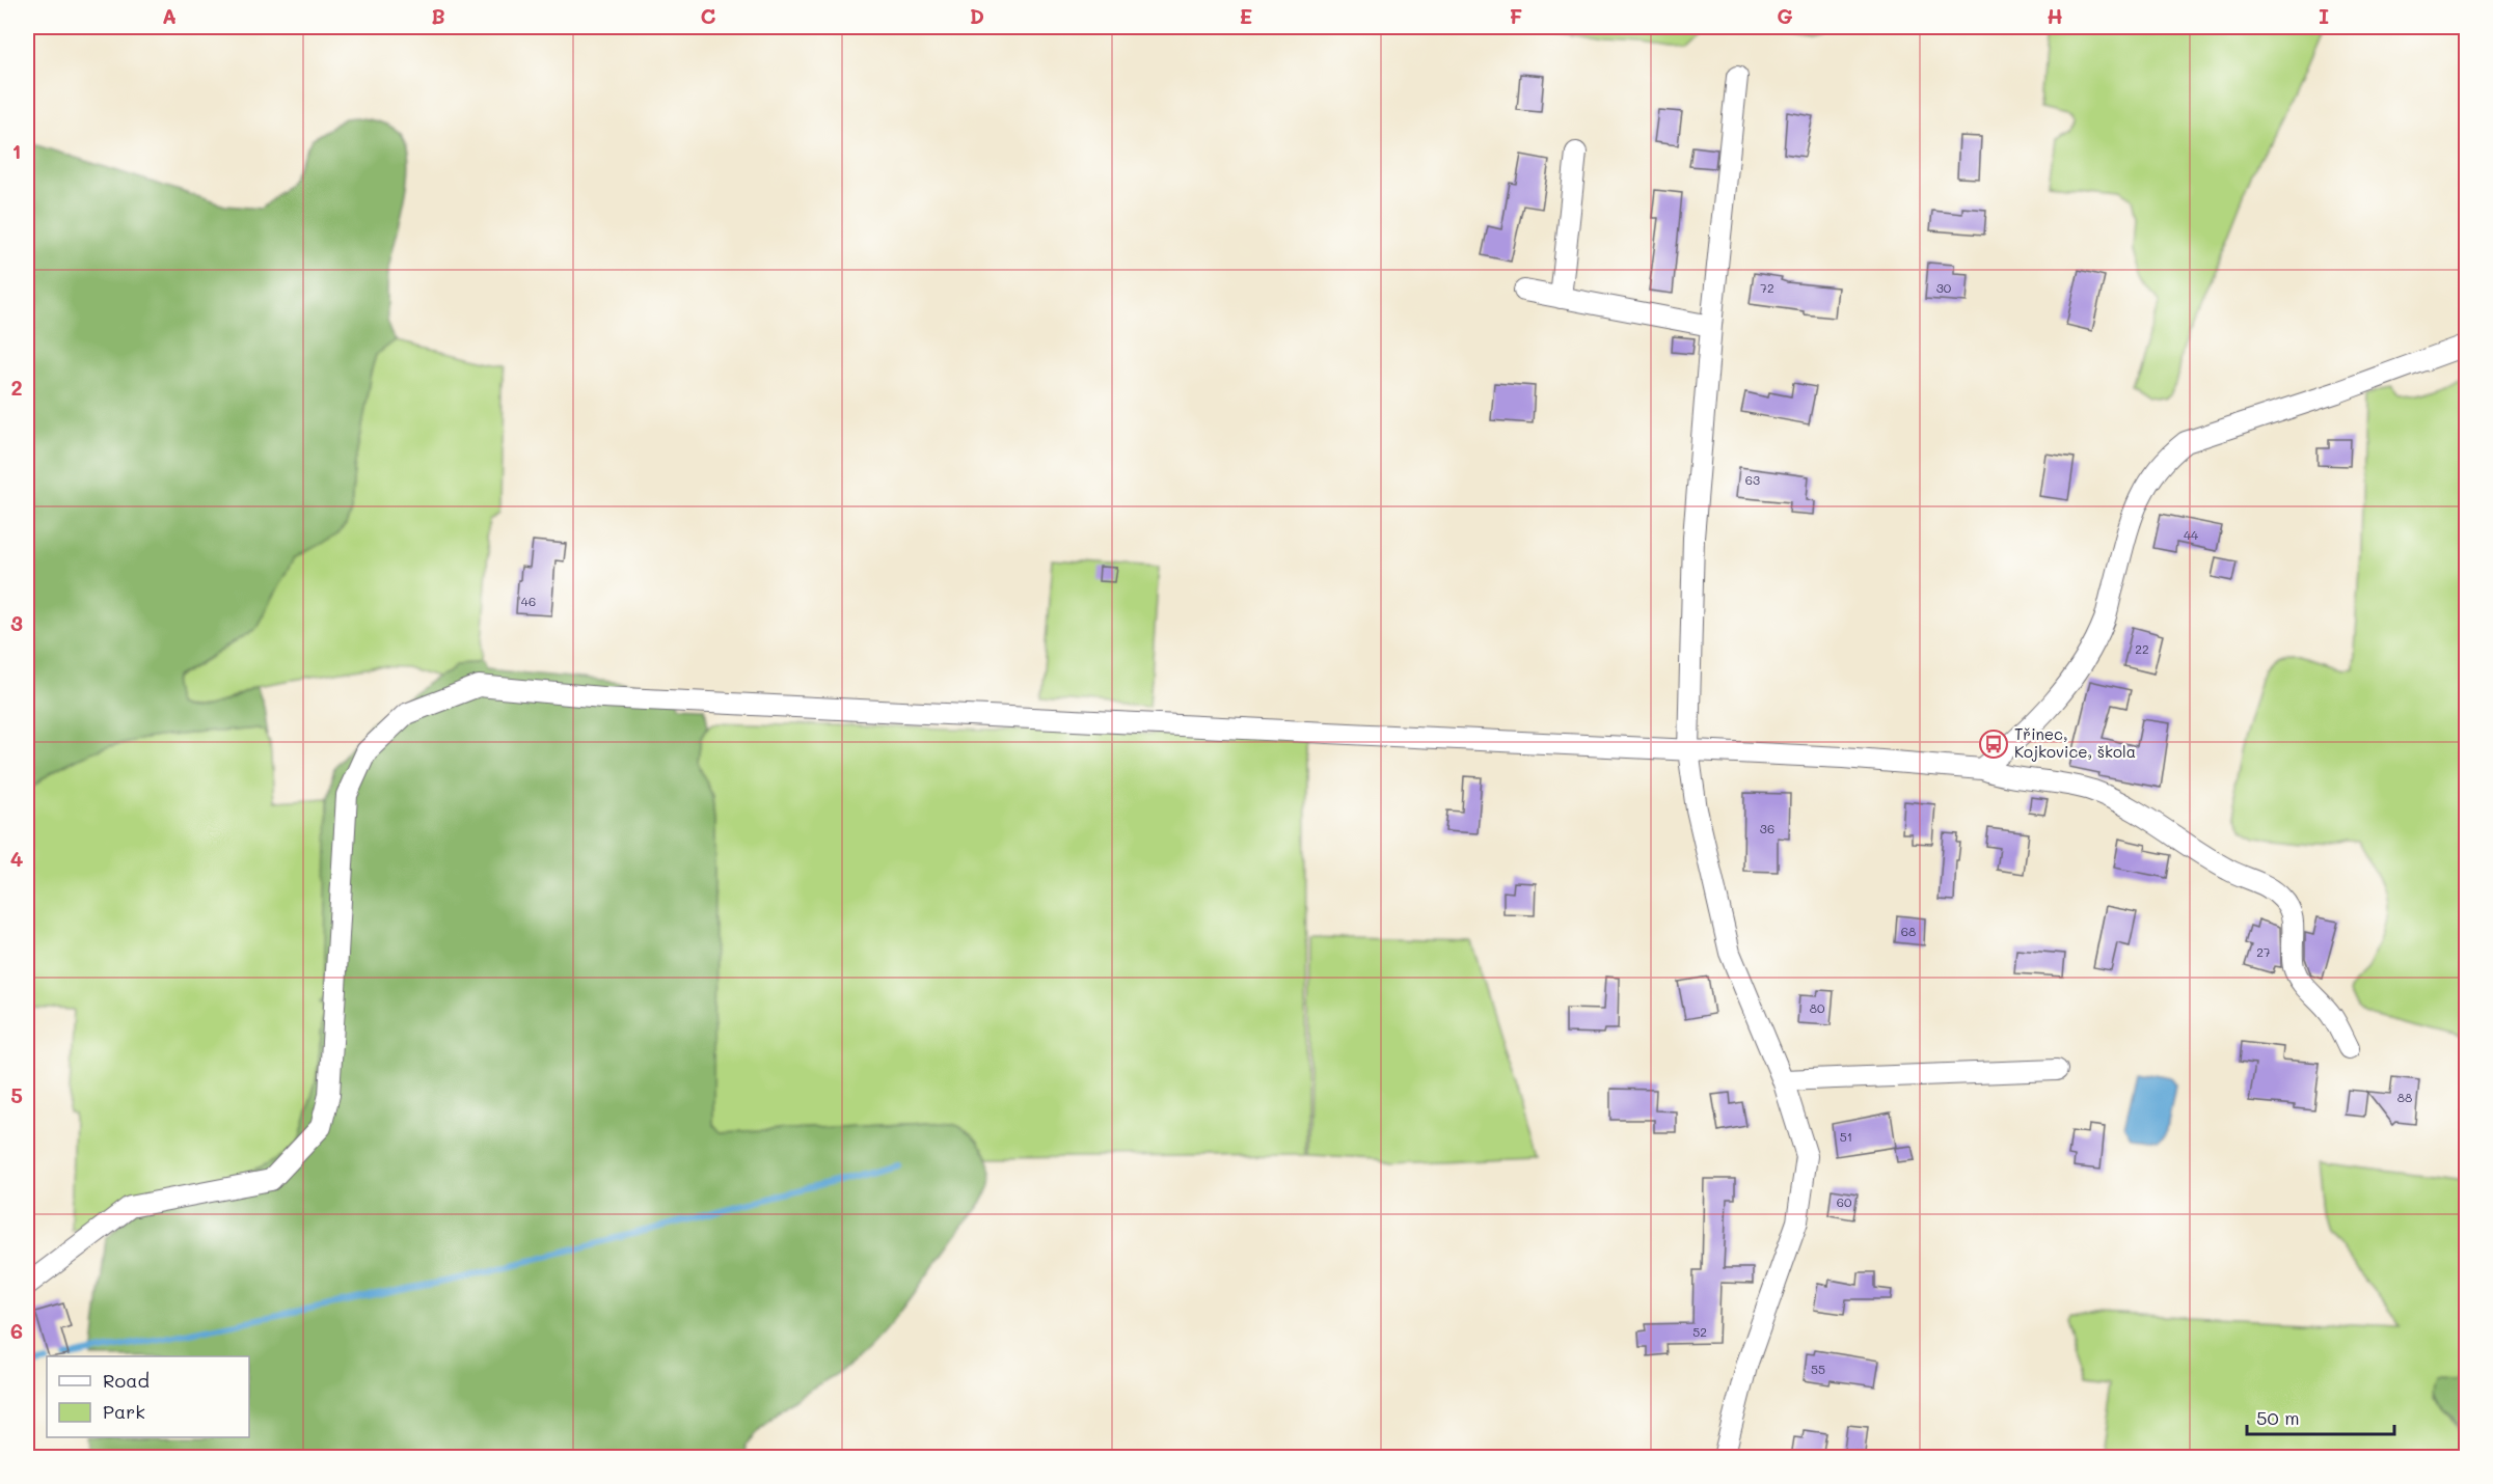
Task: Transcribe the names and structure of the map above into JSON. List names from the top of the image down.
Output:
{
  "places": {
    "bus stop": ["Třinec, Kojkovice, škola"]
  },
  "house_numbers": [
    "72",
    "30",
    "63",
    "44",
    "46",
    "22",
    "36",
    "68",
    "27",
    "80",
    "88",
    "51",
    "60",
    "52",
    "55"
  ],
  "legend": ["Road", "Park"],
  "scale_bar": "50 m",
  "grid": {
    "columns": [
      "A",
      "B",
      "C",
      "D",
      "E",
      "F",
      "G",
      "H",
      "I"
    ],
    "rows": [
      "1",
      "2",
      "3",
      "4",
      "5",
      "6"
    ]
  }
}
